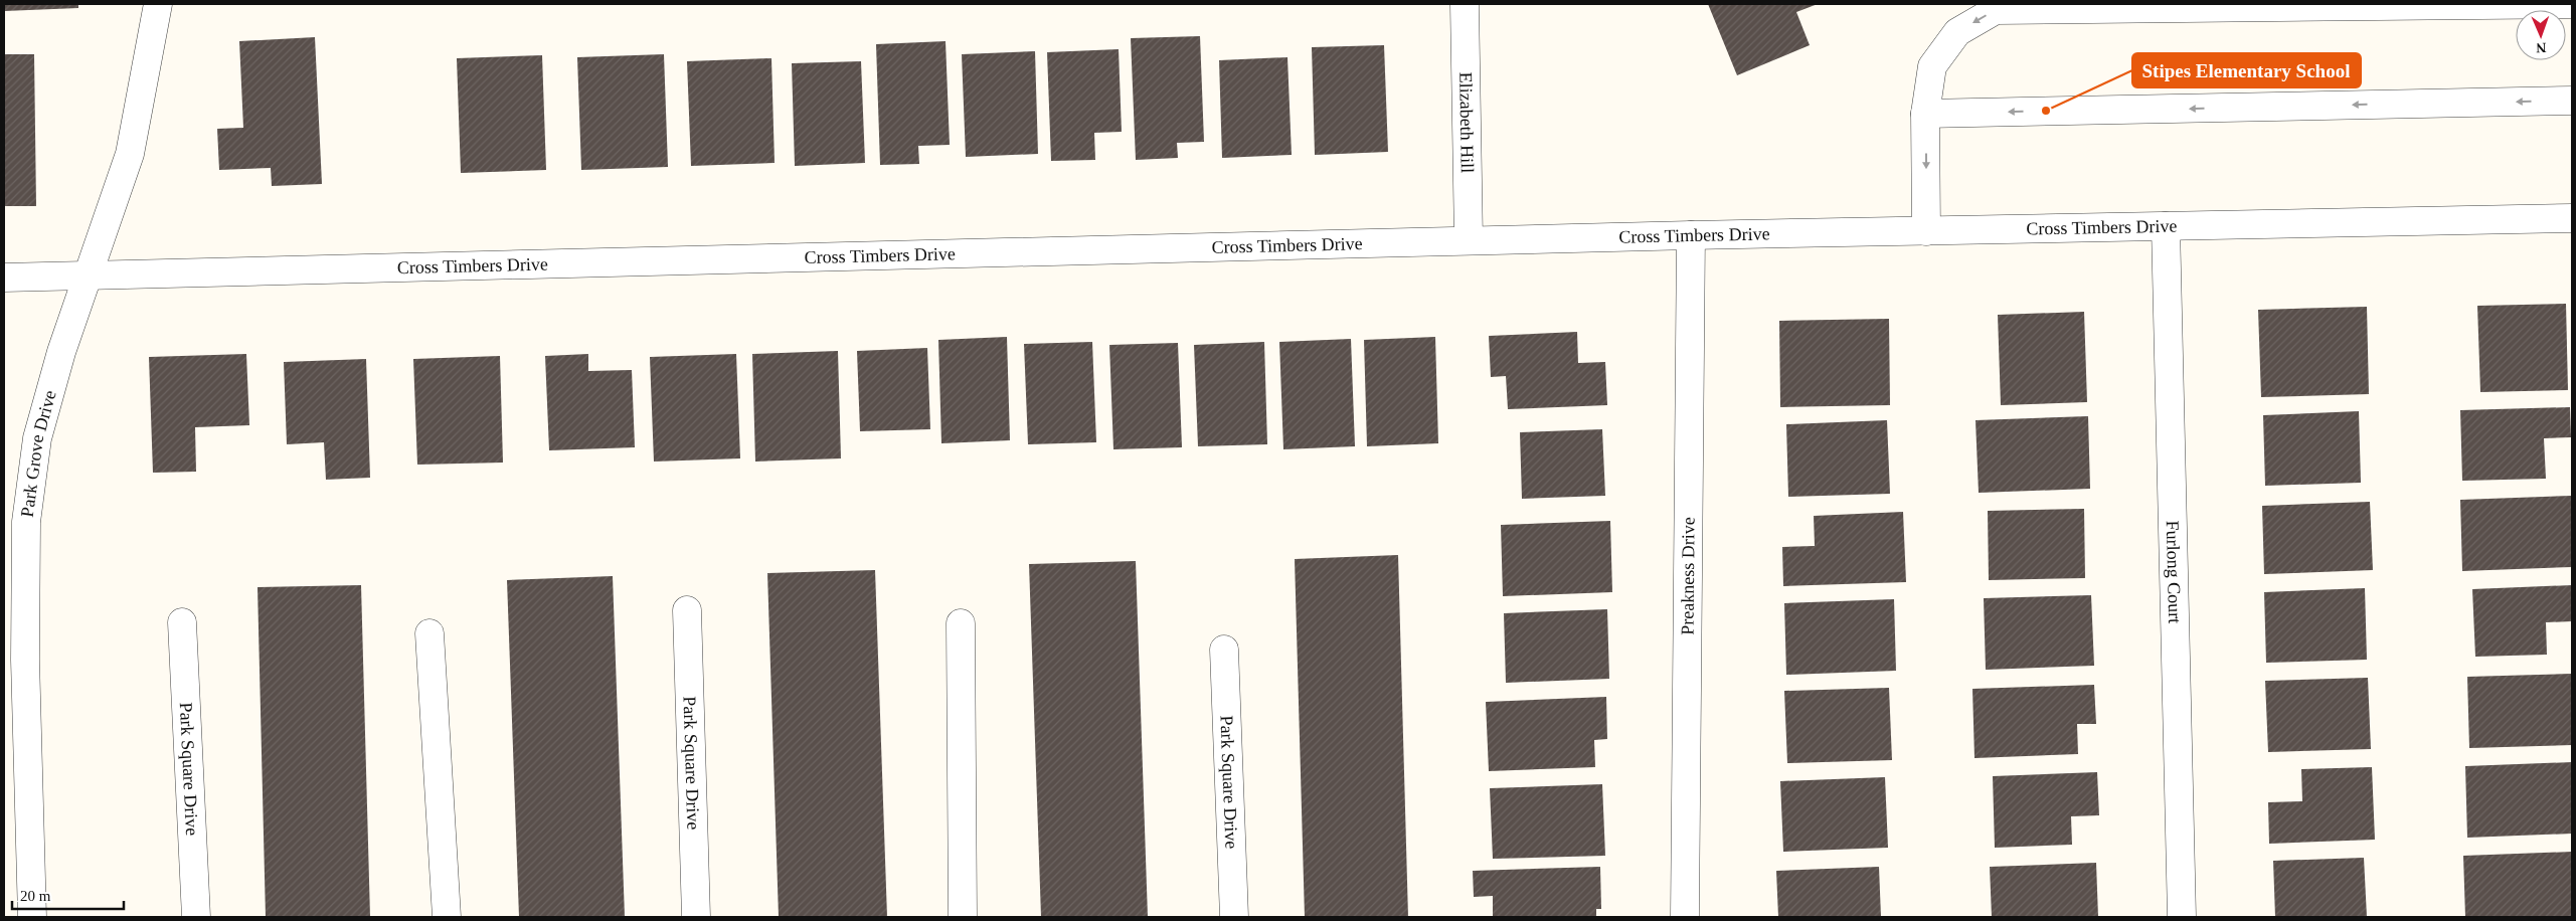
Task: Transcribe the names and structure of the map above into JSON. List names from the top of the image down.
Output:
{
  "streets": {
    "street": [
      "Elizabeth Hill",
      "Cross Timbers Drive",
      "Park Grove Drive",
      "Furlong Court",
      "Preakness Drive",
      "Park Square Drive"
    ]
  },
  "crossings": [
    ["Elizabeth Hill", "Cross Timbers Drive"],
    ["Cross Timbers Drive", "Park Grove Drive"],
    ["Cross Timbers Drive", "Furlong Court"],
    ["Cross Timbers Drive", "Preakness Drive"]
  ],
  "places": ["Stipes Elementary School"],
  "scale_bar": "20 m",
  "north": "bottom"
}
